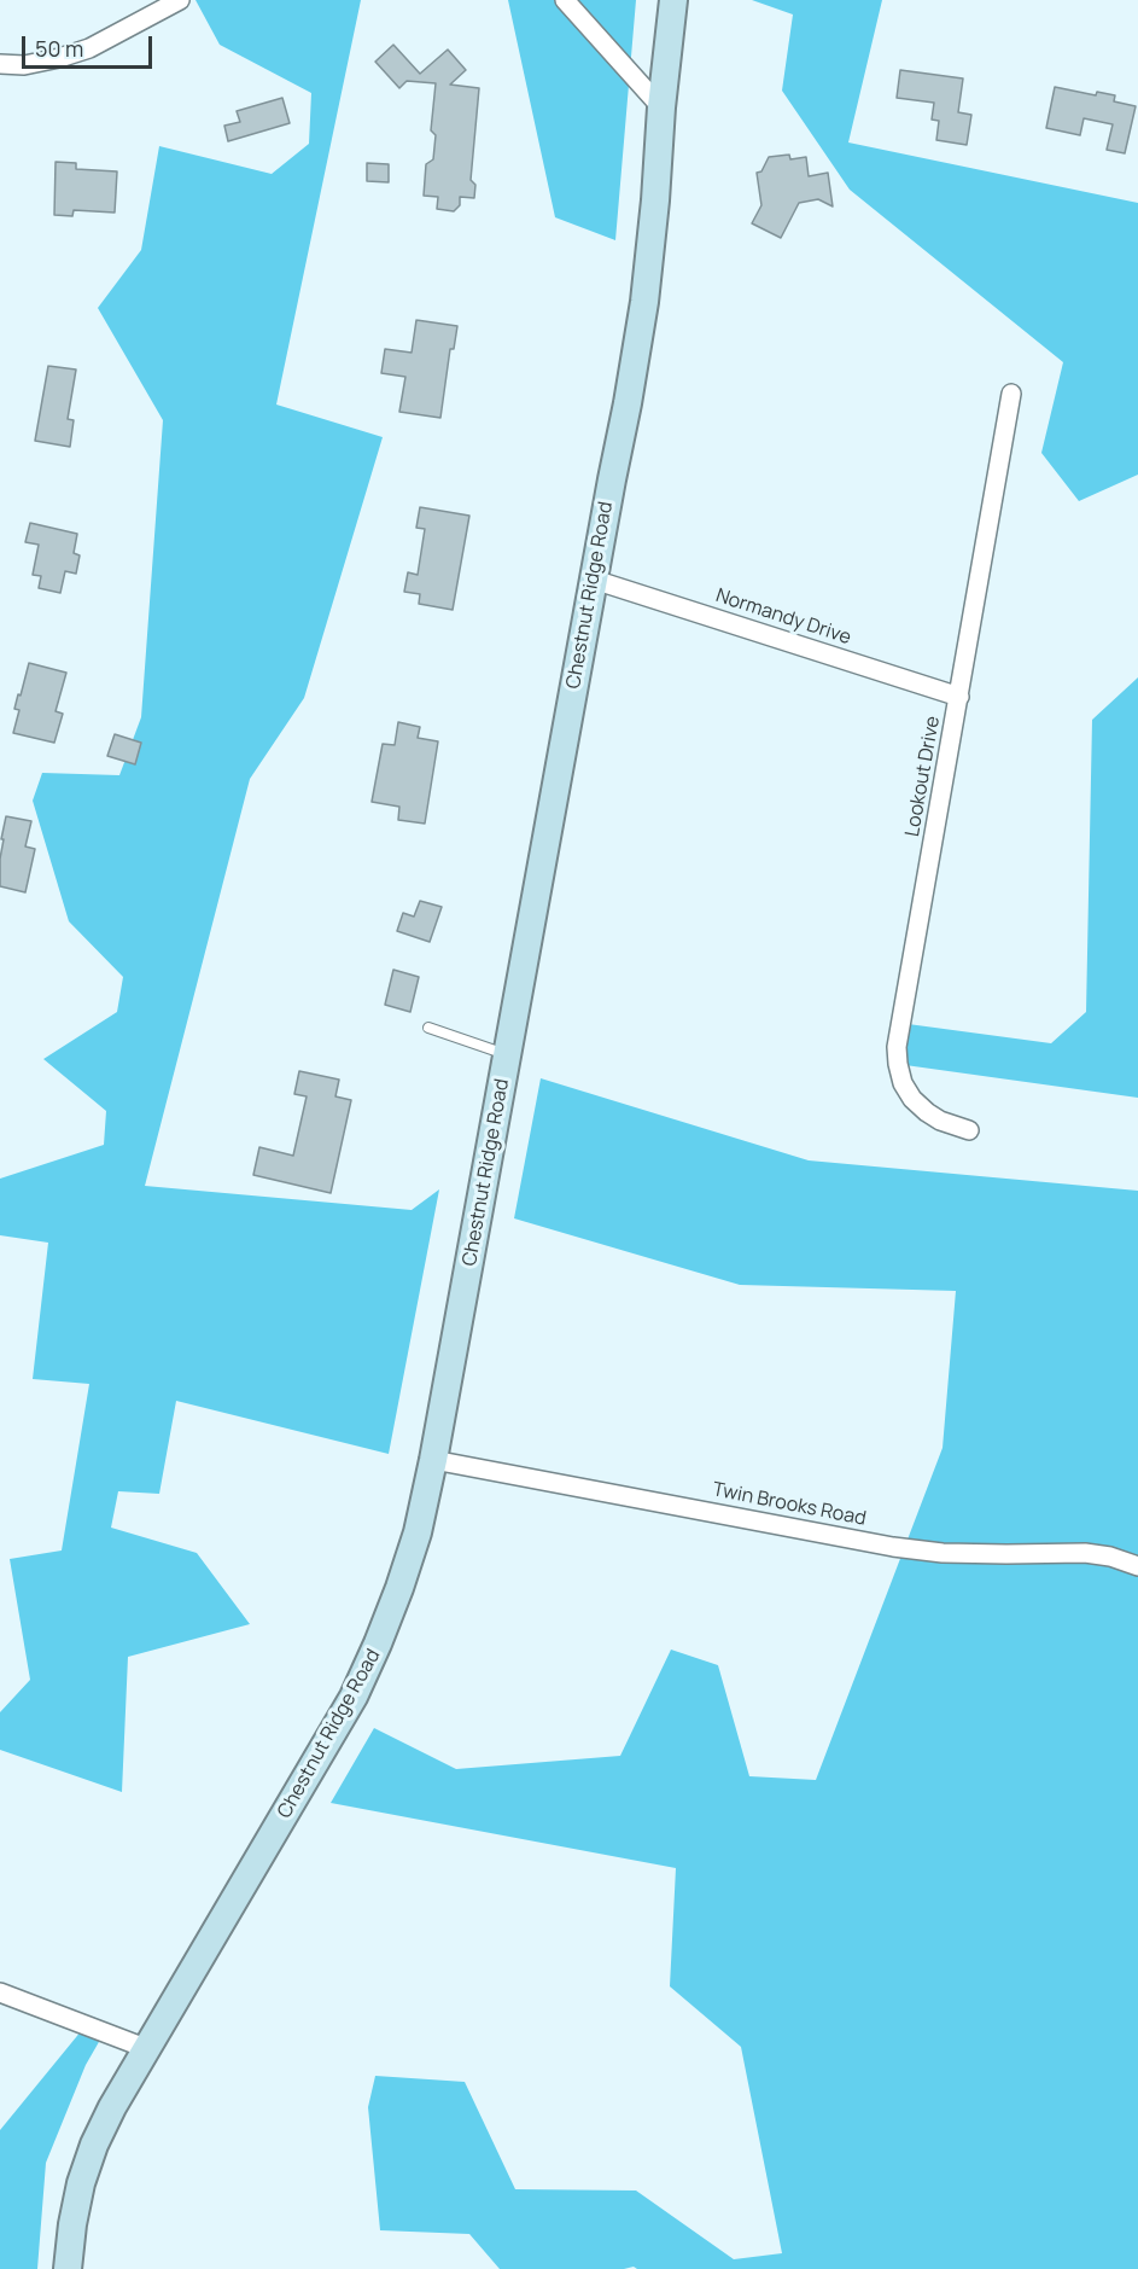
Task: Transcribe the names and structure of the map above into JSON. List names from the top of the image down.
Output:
{
  "streets": {
    "main road": ["Chestnut Ridge Road"],
    "street": ["Normandy Drive", "Lookout Drive", "Twin Brooks Road"]
  },
  "crossings": [
    ["Chestnut Ridge Road", "Normandy Drive"],
    ["Chestnut Ridge Road", "Twin Brooks Road"],
    ["Normandy Drive", "Lookout Drive"]
  ],
  "scale_bar": "50 m"
}
